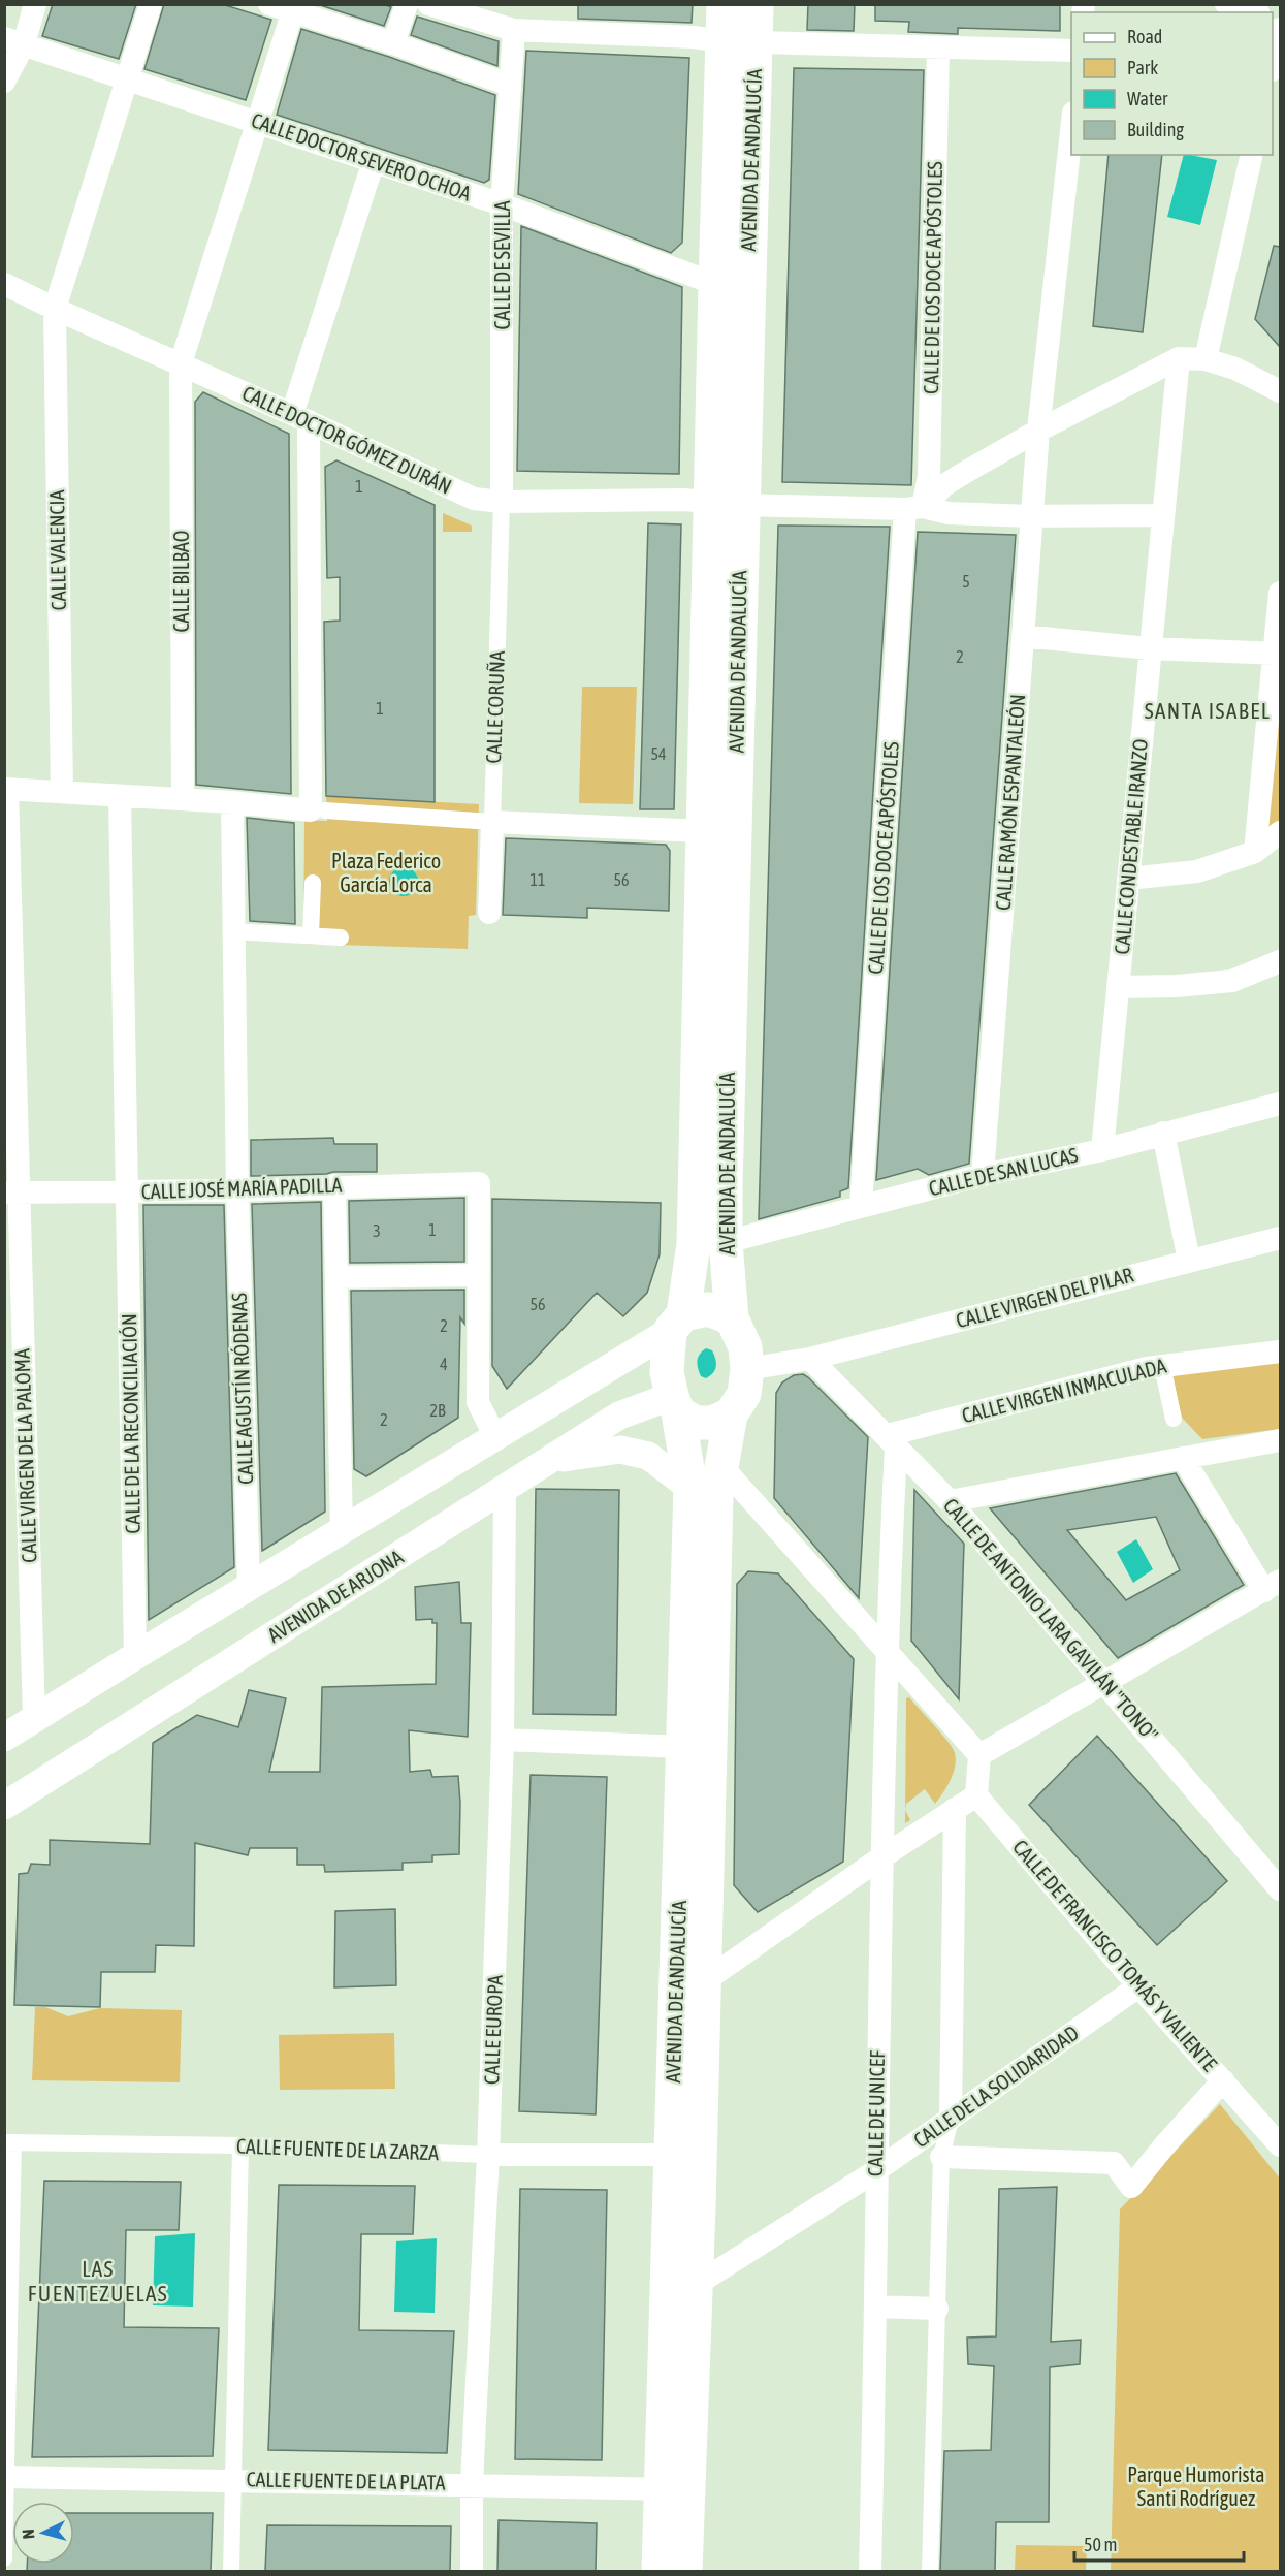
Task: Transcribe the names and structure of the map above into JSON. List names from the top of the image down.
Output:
{
  "streets": {
    "main road": ["AVENIDA DE ANDALUCÍA"],
    "street": [
      "CALLE DOCTOR SEVERO OCHOA",
      "CALLE DE SEVILLA",
      "CALLE DE LOS DOCE APÓSTOLES",
      "CALLE DOCTOR GÓMEZ DURÁN",
      "CALLE VALENCIA",
      "CALLE BILBAO",
      "CALLE CORUÑA",
      "CALLE RAMÓN ESPANTALEÓN",
      "CALLE CONDESTABLE IRANZO",
      "CALLE DE SAN LUCAS",
      "CALLE JOSÉ MARÍA PADILLA",
      "CALLE VIRGEN DEL PILAR",
      "CALLE AGUSTÍN RÓDENAS",
      "CALLE VIRGEN INMACULADA",
      "CALLE DE LA RECONCILIACIÓN",
      "CALLE VIRGEN DE LA PALOMA",
      "AVENIDA DE ARJONA",
      "CALLE DE ANTONIO LARA GAVILÁN \"TONO\"",
      "CALLE DE FRANCISCO TOMÁS Y VALIENTE",
      "CALLE EUROPA",
      "CALLE DE LA SOLIDARIDAD",
      "CALLE DE UNICEF",
      "CALLE FUENTE DE LA ZARZA",
      "CALLE FUENTE DE LA PLATA"
    ]
  },
  "crossings": [
    ["CALLE DOCTOR SEVERO OCHOA", "AVENIDA DE ANDALUCÍA"],
    ["CALLE DOCTOR SEVERO OCHOA", "CALLE DE SEVILLA"],
    ["CALLE DOCTOR SEVERO OCHOA", "CALLE VALENCIA"],
    ["CALLE DOCTOR SEVERO OCHOA", "CALLE BILBAO"],
    ["AVENIDA DE ANDALUCÍA", "CALLE DOCTOR GÓMEZ DURÁN"],
    ["AVENIDA DE ANDALUCÍA", "CALLE DE SAN LUCAS"],
    ["AVENIDA DE ANDALUCÍA", "CALLE VIRGEN DEL PILAR"],
    ["AVENIDA DE ANDALUCÍA", "AVENIDA DE ARJONA"],
    ["AVENIDA DE ANDALUCÍA", "CALLE DE LA SOLIDARIDAD"],
    ["AVENIDA DE ANDALUCÍA", "CALLE FUENTE DE LA ZARZA"],
    ["AVENIDA DE ANDALUCÍA", "CALLE FUENTE DE LA PLATA"],
    ["CALLE DE SEVILLA", "CALLE DOCTOR GÓMEZ DURÁN"],
    ["CALLE DE SEVILLA", "CALLE CORUÑA"],
    ["CALLE DE LOS DOCE APÓSTOLES", "CALLE DOCTOR GÓMEZ DURÁN"],
    ["CALLE DE LOS DOCE APÓSTOLES", "CALLE DE SAN LUCAS"],
    ["CALLE DOCTOR GÓMEZ DURÁN", "CALLE VALENCIA"],
    ["CALLE DOCTOR GÓMEZ DURÁN", "CALLE BILBAO"],
    ["CALLE DOCTOR GÓMEZ DURÁN", "CALLE CORUÑA"],
    ["CALLE DOCTOR GÓMEZ DURÁN", "CALLE RAMÓN ESPANTALEÓN"],
    ["CALLE DOCTOR GÓMEZ DURÁN", "CALLE CONDESTABLE IRANZO"],
    ["CALLE RAMÓN ESPANTALEÓN", "CALLE DE SAN LUCAS"],
    ["CALLE CONDESTABLE IRANZO", "CALLE DE SAN LUCAS"],
    ["CALLE JOSÉ MARÍA PADILLA", "CALLE AGUSTÍN RÓDENAS"],
    ["CALLE JOSÉ MARÍA PADILLA", "CALLE DE LA RECONCILIACIÓN"],
    ["CALLE JOSÉ MARÍA PADILLA", "CALLE VIRGEN DE LA PALOMA"],
    ["CALLE VIRGEN DEL PILAR", "AVENIDA DE ARJONA"],
    ["CALLE VIRGEN DEL PILAR", "CALLE DE ANTONIO LARA GAVILÁN \"TONO\""],
    ["CALLE VIRGEN INMACULADA", "CALLE DE ANTONIO LARA GAVILÁN \"TONO\""],
    ["CALLE VIRGEN INMACULADA", "CALLE DE UNICEF"],
    ["AVENIDA DE ARJONA", "CALLE EUROPA"],
    ["CALLE DE ANTONIO LARA GAVILÁN \"TONO\"", "CALLE DE UNICEF"],
    ["CALLE DE FRANCISCO TOMÁS Y VALIENTE", "CALLE DE LA SOLIDARIDAD"],
    ["CALLE EUROPA", "CALLE FUENTE DE LA ZARZA"],
    ["CALLE EUROPA", "CALLE FUENTE DE LA PLATA"],
    ["CALLE DE LA SOLIDARIDAD", "CALLE DE UNICEF"]
  ],
  "districts": ["SANTA ISABEL", "LAS FUENTEZUELAS"],
  "parks": ["Plaza Federico García Lorca", "Parque Humorista Santi Rodríguez"],
  "house_numbers": [
    "1",
    "5",
    "2",
    "1",
    "54",
    "11",
    "56",
    "1",
    "3",
    "56",
    "2",
    "4",
    "2B",
    "2"
  ],
  "legend": [
    "Road",
    "Park",
    "Water",
    "Building"
  ],
  "scale_bar": "50 m",
  "north": "left"
}
